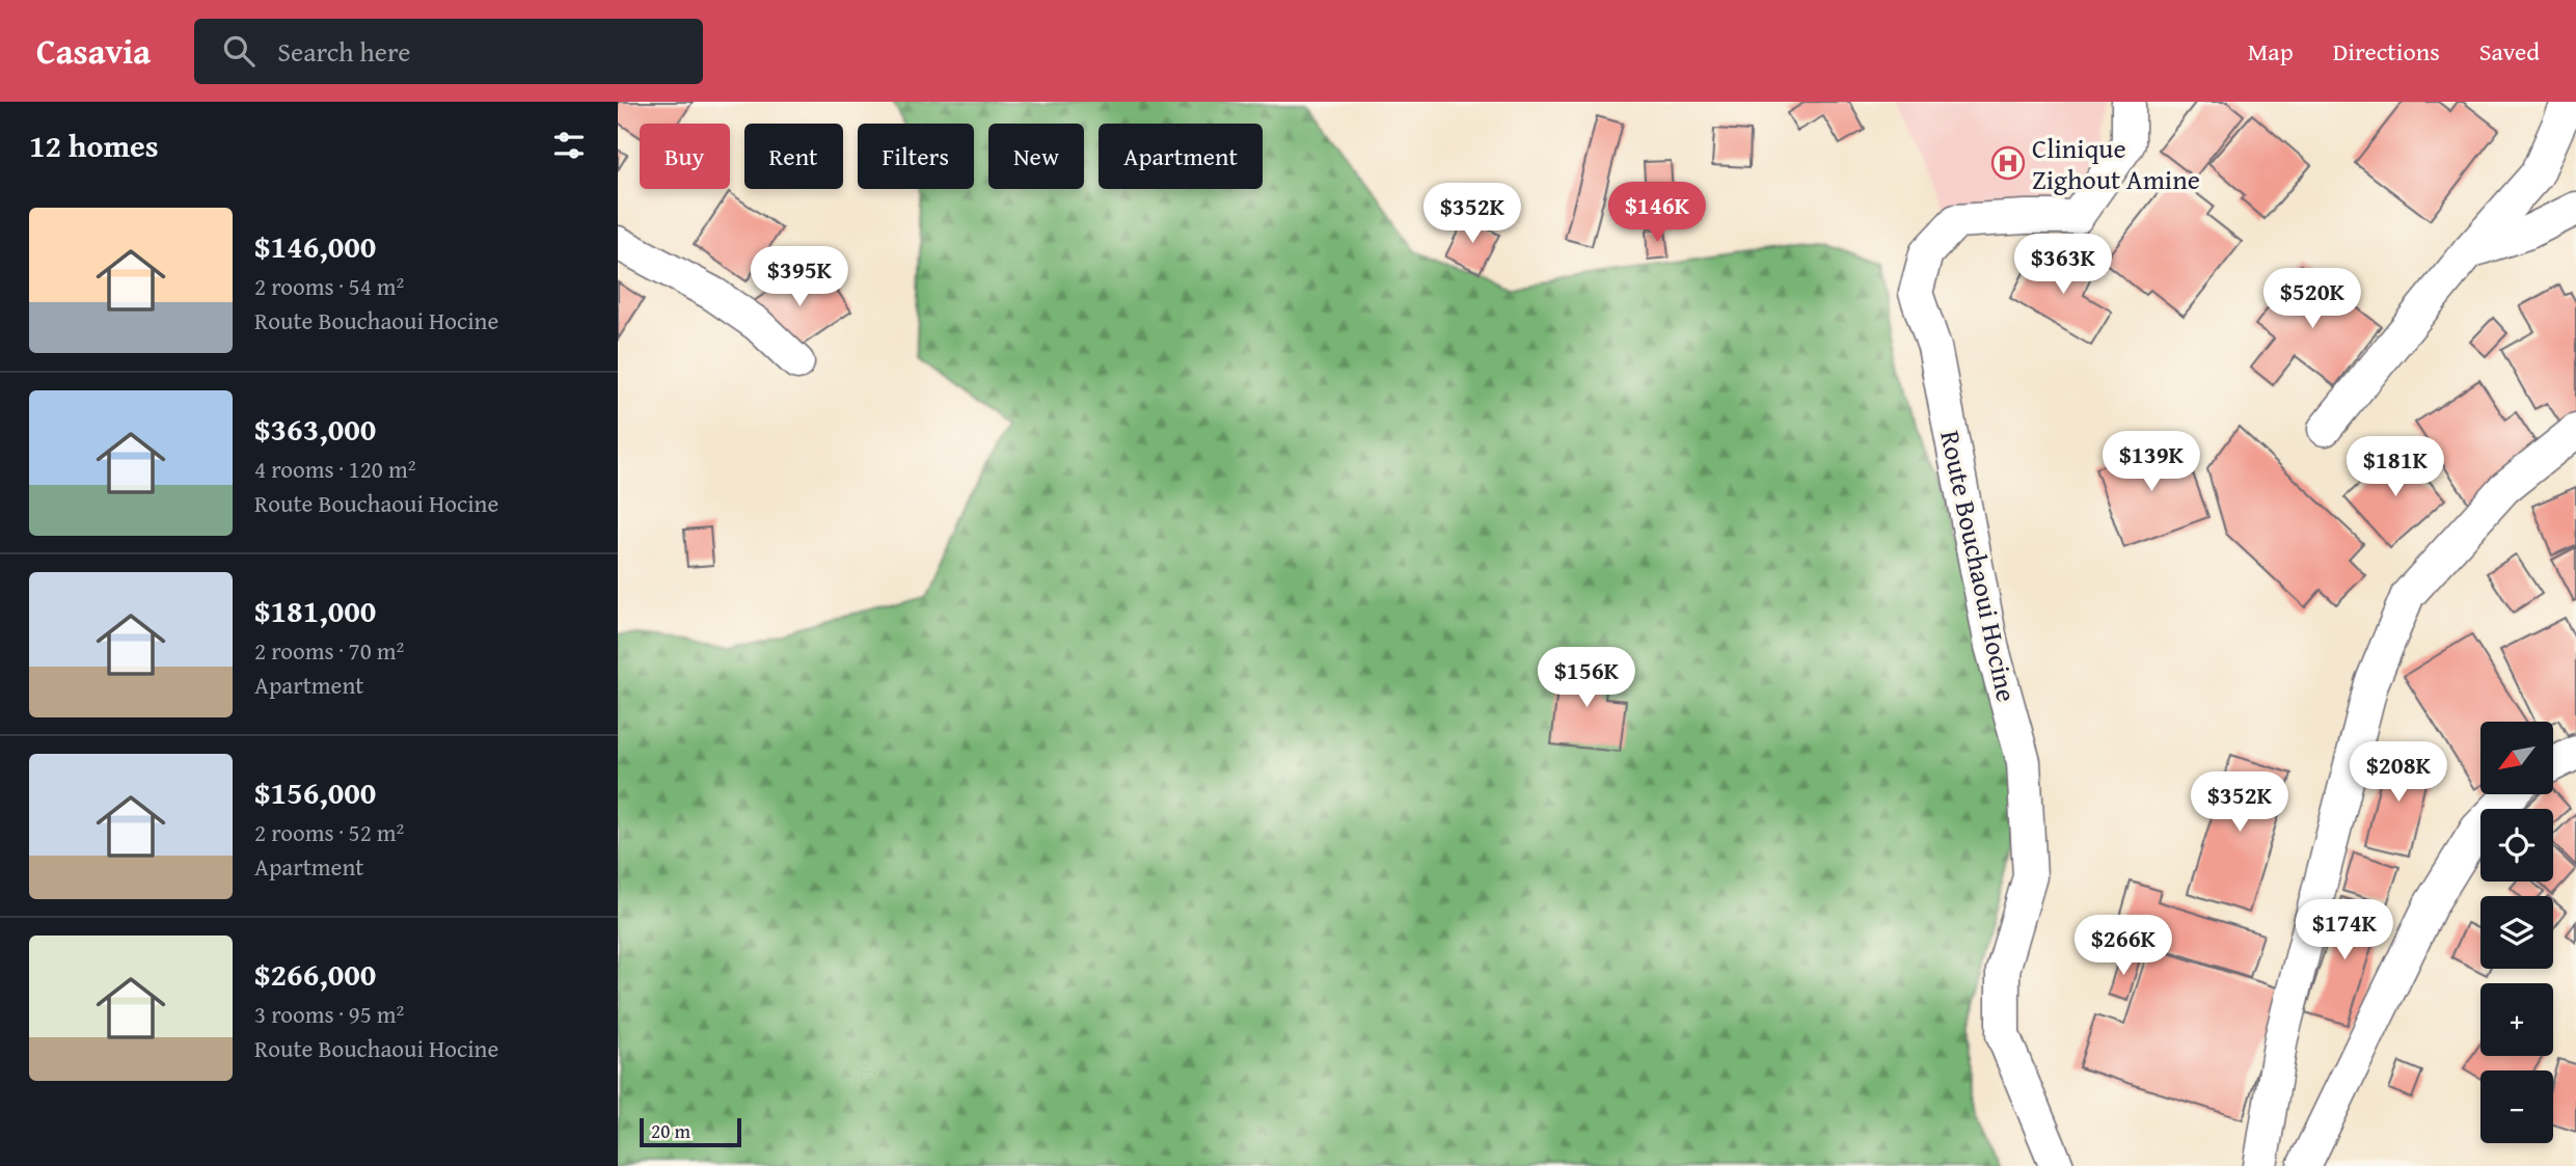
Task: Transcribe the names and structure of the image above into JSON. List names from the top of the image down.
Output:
{
  "streets": {
    "street": ["Route Bouchaoui Hocine"]
  },
  "places": {
    "hospital": ["Clinique Zighout Amine"]
  },
  "scale_bar": "20 m",
  "north": "bottom left",
  "page": {
    "header": "Casavia",
    "search": "Search here",
    "nav": ["Map", "Directions", "Saved"],
    "heading": "12 homes",
    "chip": [
      "Buy",
      "Rent",
      "Filters",
      "New",
      "Apartment"
    ],
    "price": [
      "$146K",
      "$352K",
      "$363K",
      "$395K",
      "$520K",
      "$139K",
      "$181K",
      "$156K",
      "$208K",
      "$352K",
      "$174K",
      "$266K"
    ],
    "list": [
      {
        "name": "$146,000",
        "note": "2 rooms · 54 m² · Route Bouchaoui Hocine"
      },
      {
        "name": "$363,000",
        "note": "4 rooms · 120 m² · Route Bouchaoui Hocine"
      },
      {
        "name": "$181,000",
        "note": "2 rooms · 70 m² · Apartment"
      },
      {
        "name": "$156,000",
        "note": "2 rooms · 52 m² · Apartment"
      },
      {
        "name": "$266,000",
        "note": "3 rooms · 95 m² · Route Bouchaoui Hocine"
      }
    ],
    "map_buttons": ["+", "−"],
    "scale": "20 m"
  }
}
